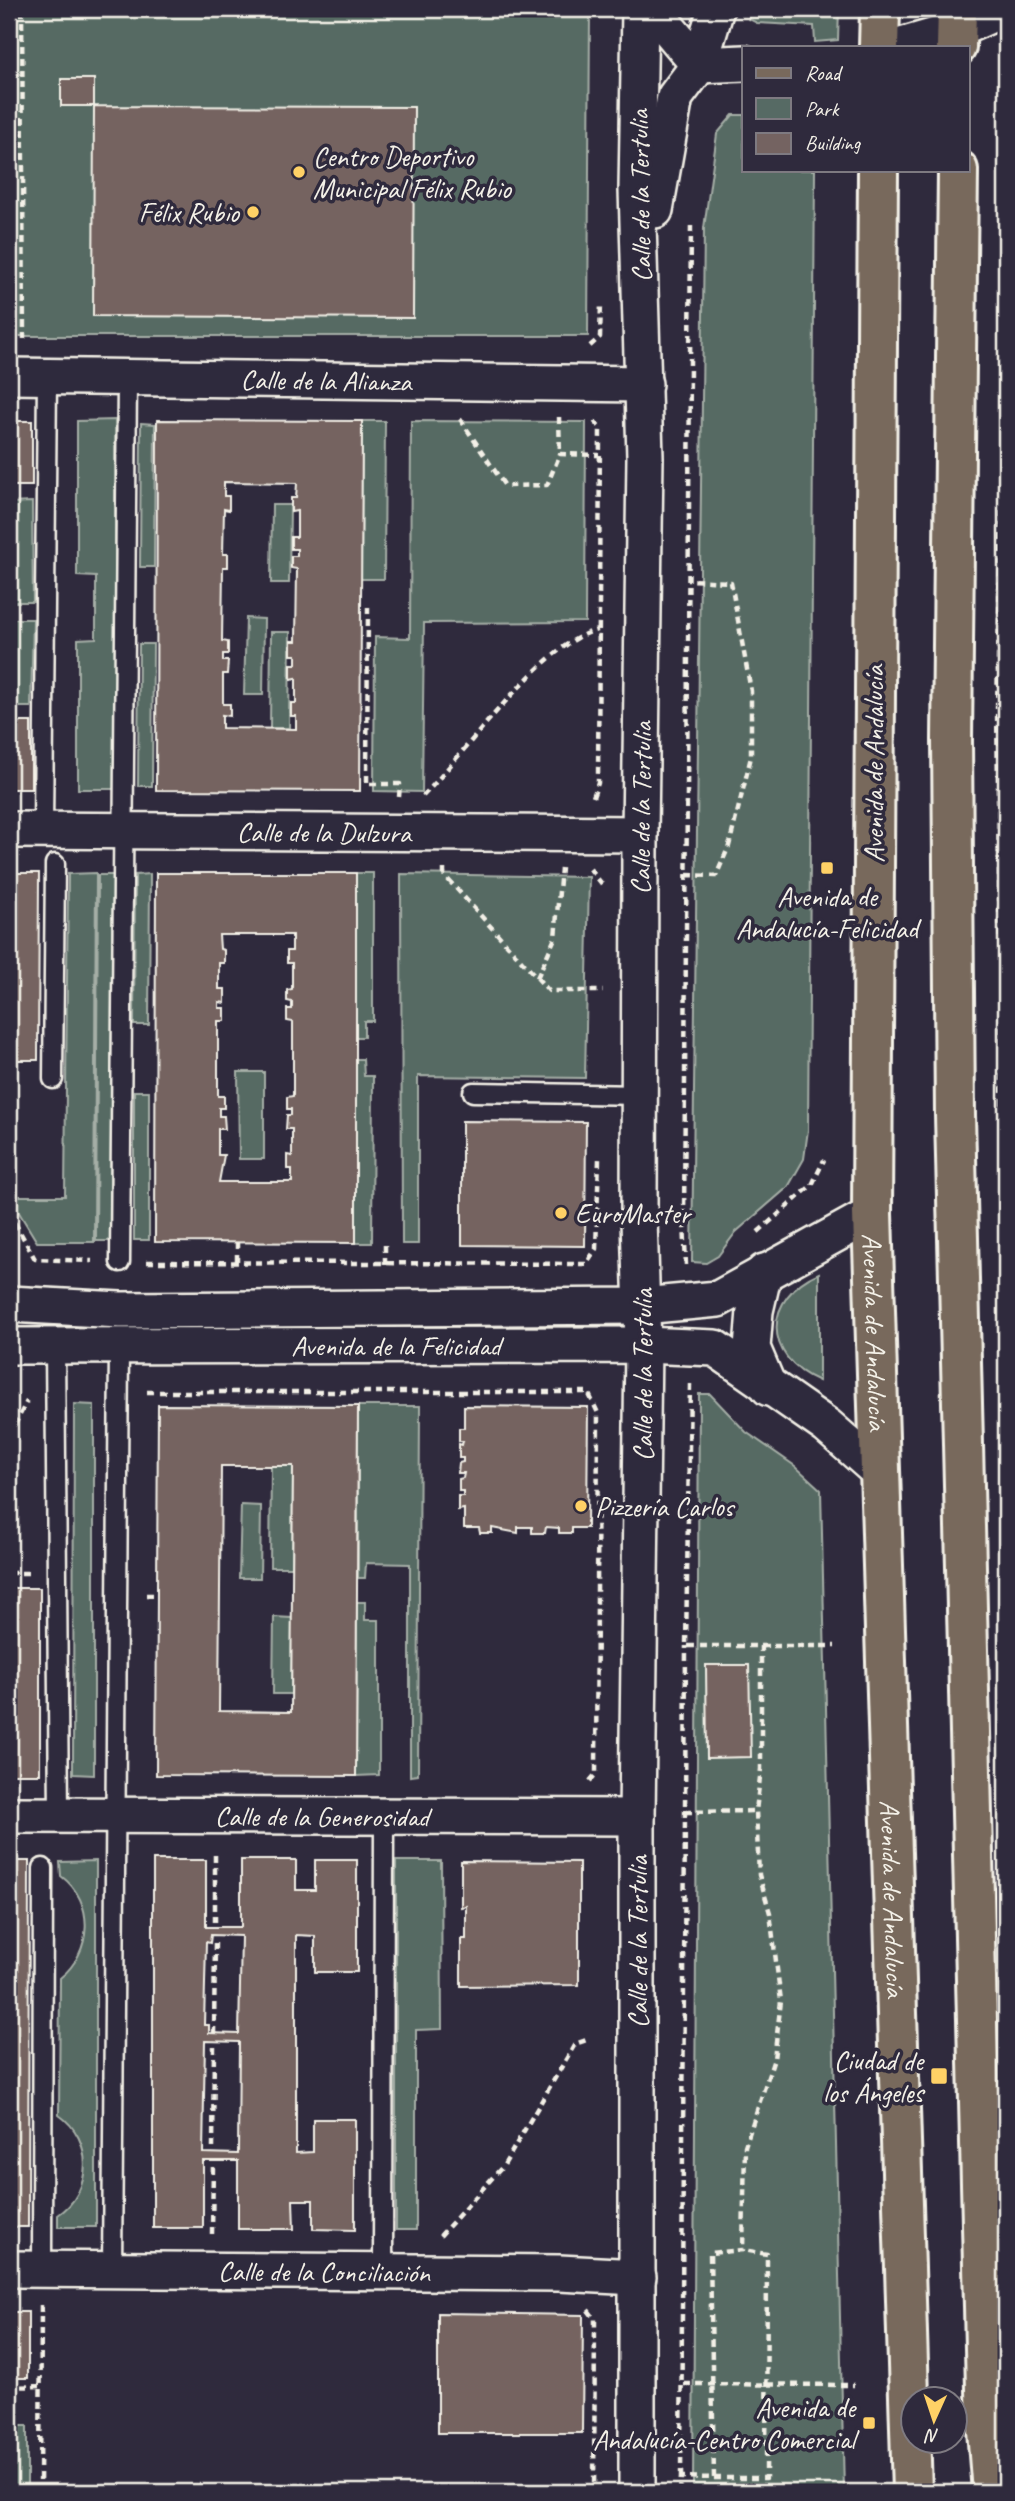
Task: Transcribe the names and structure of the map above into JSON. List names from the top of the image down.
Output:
{
  "streets": {
    "main road": ["Avenida de Andalucía"],
    "street": [
      "Calle de la Tertulia",
      "Calle de la Alianza",
      "Calle de la Dulzura",
      "Avenida de la Felicidad",
      "Calle de la Generosidad",
      "Calle de la Conciliación"
    ]
  },
  "crossings": [
    ["Calle de la Tertulia", "Calle de la Alianza"],
    ["Calle de la Tertulia", "Calle de la Dulzura"],
    ["Calle de la Tertulia", "Avenida de la Felicidad"],
    ["Calle de la Tertulia", "Calle de la Generosidad"],
    ["Calle de la Tertulia", "Calle de la Conciliación"],
    ["Avenida de Andalucía", "Avenida de la Felicidad"]
  ],
  "places": {
    "other": [
      "Centro Deportivo Municipal Félix Rubio",
      "Félix Rubio",
      "EuroMaster",
      "Pizzería Carlos"
    ],
    "transit": ["Avenida de Andalucía-Felicidad", "Ciudad de los Ángeles", "Avenida de Andalucía-Centro Comercial"]
  },
  "legend": ["Road", "Park", "Building"],
  "north": "bottom"
}
